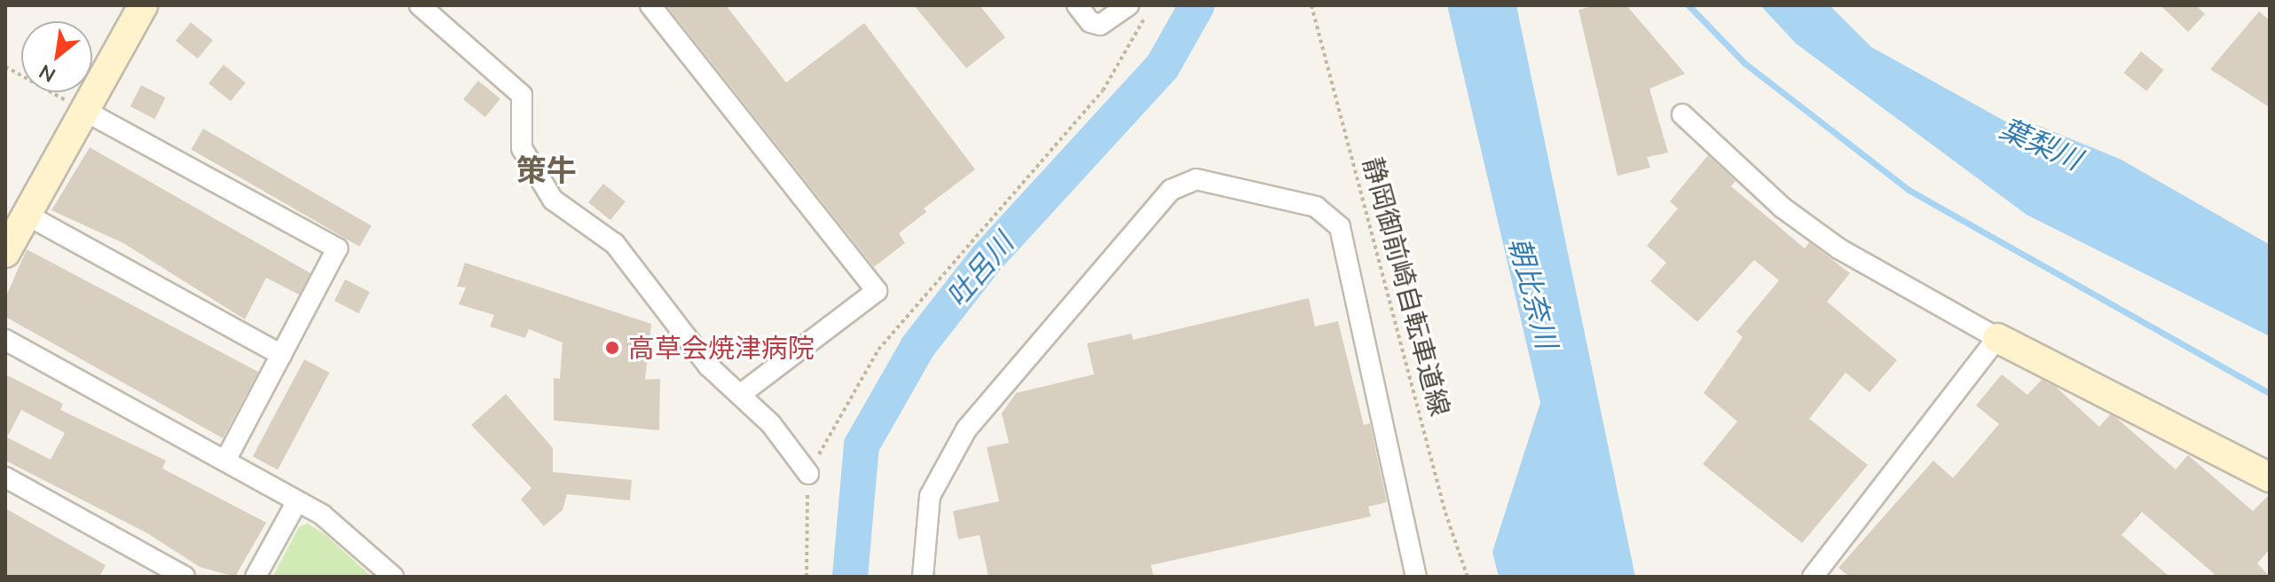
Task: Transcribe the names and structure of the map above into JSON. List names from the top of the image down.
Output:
{
  "streets": {
    "path": ["静岡御前崎自転車道線"]
  },
  "districts": ["策牛"],
  "water": ["葉梨川", "吐呂川", "朝比奈川"],
  "places": ["高草会焼津病院"],
  "north": "bottom left"
}
